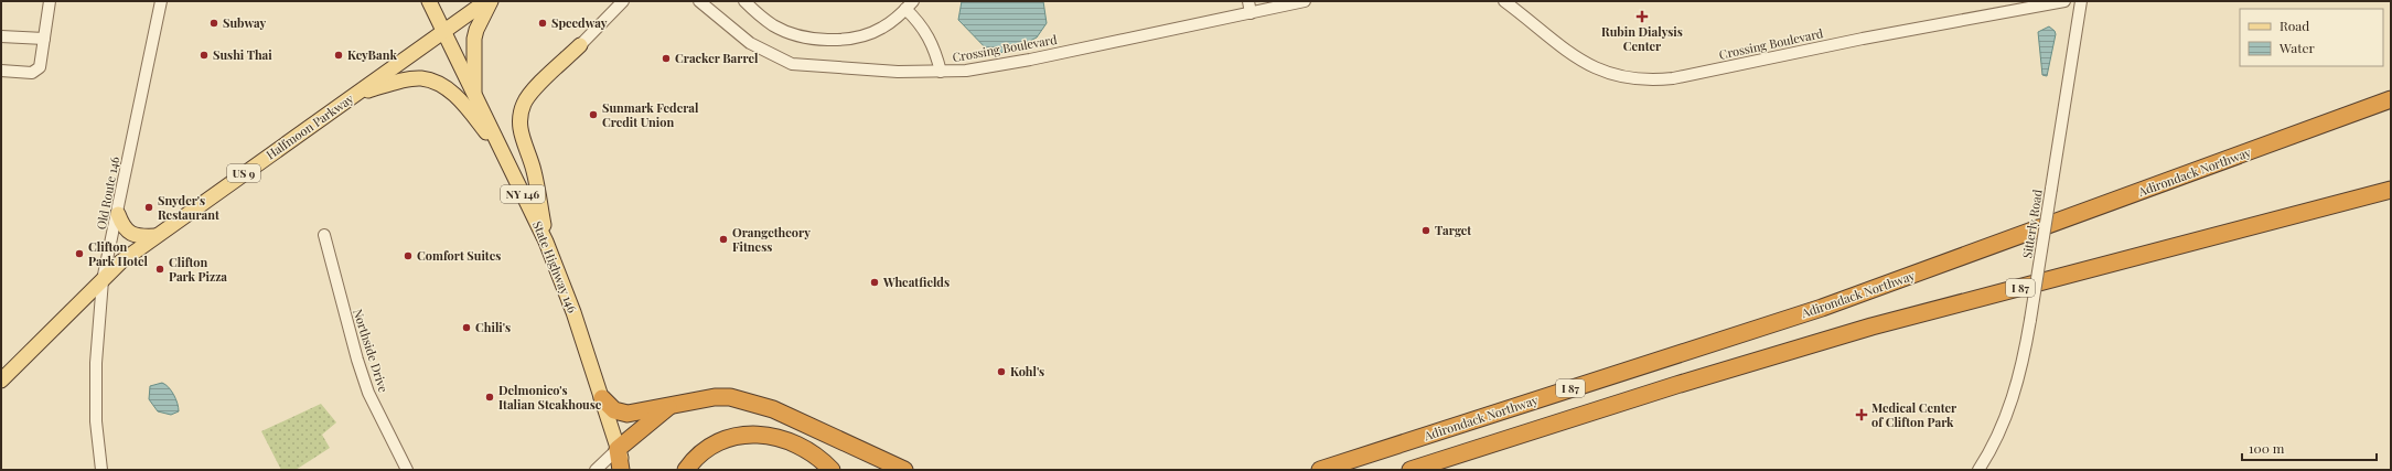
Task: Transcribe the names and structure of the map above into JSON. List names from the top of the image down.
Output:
{
  "streets": {
    "highway": ["Adirondack Northway", "I 87"],
    "main road": [
      "Halfmoon Parkway",
      "US 9",
      "NY 146",
      "State Highway 146"
    ],
    "street": [
      "Crossing Boulevard",
      "Old Route 146",
      "Sitterly Road",
      "Northside Drive"
    ]
  },
  "crossings": [
    ["Halfmoon Parkway", "Old Route 146"],
    ["Halfmoon Parkway", "State Highway 146"]
  ],
  "places": {
    "health": ["Rubin Dialysis Center", "Medical Center of Clifton Park"],
    "other": [
      "Subway",
      "Speedway",
      "Sushi Thai",
      "KeyBank",
      "Cracker Barrel",
      "Sunmark Federal Credit Union",
      "Snyder's Restaurant",
      "Target",
      "Orangetheory Fitness",
      "Clifton Park Hotel",
      "Comfort Suites",
      "Clifton Park Pizza",
      "Wheatfields",
      "Chili's",
      "Kohl's",
      "Delmonico's Italian Steakhouse"
    ]
  },
  "legend": ["Road", "Water"],
  "scale_bar": "100 m"
}
